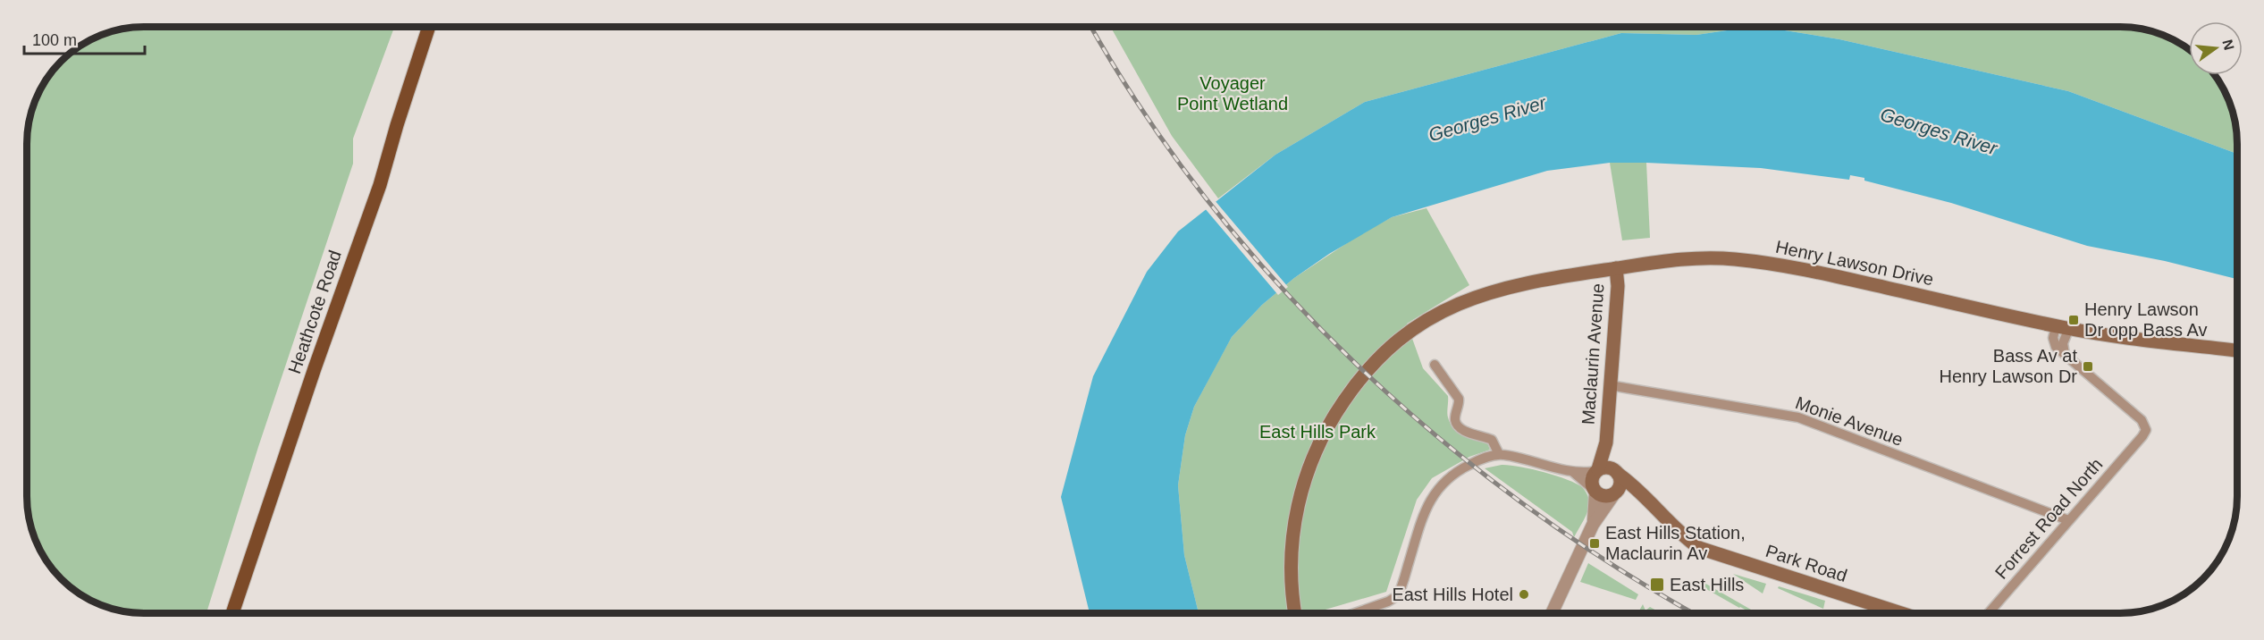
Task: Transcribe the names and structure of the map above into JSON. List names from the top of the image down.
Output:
{
  "streets": {
    "main road": [
      "Henry Lawson Drive",
      "Heathcote Road",
      "Maclaurin Avenue",
      "Park Road"
    ],
    "street": ["Monie Avenue", "Forrest Road North"]
  },
  "crossings": [
    ["Henry Lawson Drive", "Maclaurin Avenue"],
    ["Henry Lawson Drive", "Forrest Road North"],
    ["Maclaurin Avenue", "Monie Avenue"],
    ["Maclaurin Avenue", "Park Road"],
    ["Monie Avenue", "Forrest Road North"]
  ],
  "water": ["Georges River"],
  "parks": ["Voyager Point Wetland", "East Hills Park"],
  "places": {
    "transit": [
      "Henry Lawson Dr opp Bass Av",
      "Bass Av at Henry Lawson Dr",
      "East Hills Station, Maclaurin Av",
      "East Hills"
    ],
    "other": ["East Hills Hotel"]
  },
  "scale_bar": "100 m",
  "north": "right"
}
